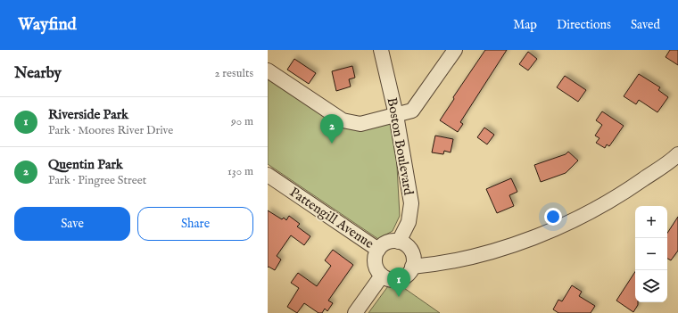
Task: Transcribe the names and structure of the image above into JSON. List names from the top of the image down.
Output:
{
  "streets": {
    "street": ["Boston Boulevard", "Pattengill Avenue"]
  },
  "crossings": [
    ["Boston Boulevard", "Pattengill Avenue"]
  ],
  "page": {
    "header": "Wayfind",
    "nav": ["Map", "Directions", "Saved"],
    "heading": ["Nearby", "2 results"],
    "list": [
      {
        "mark": "1",
        "name": "Riverside Park",
        "note": "Park · Moores River Drive",
        "value": "90 m"
      },
      {
        "mark": "2",
        "name": "Quentin Park",
        "note": "Park · Pingree Street",
        "value": "130 m"
      }
    ],
    "pins": ["2", "1"],
    "buttons": ["Save", "Share"],
    "map_buttons": ["+", "−"]
  }
}
